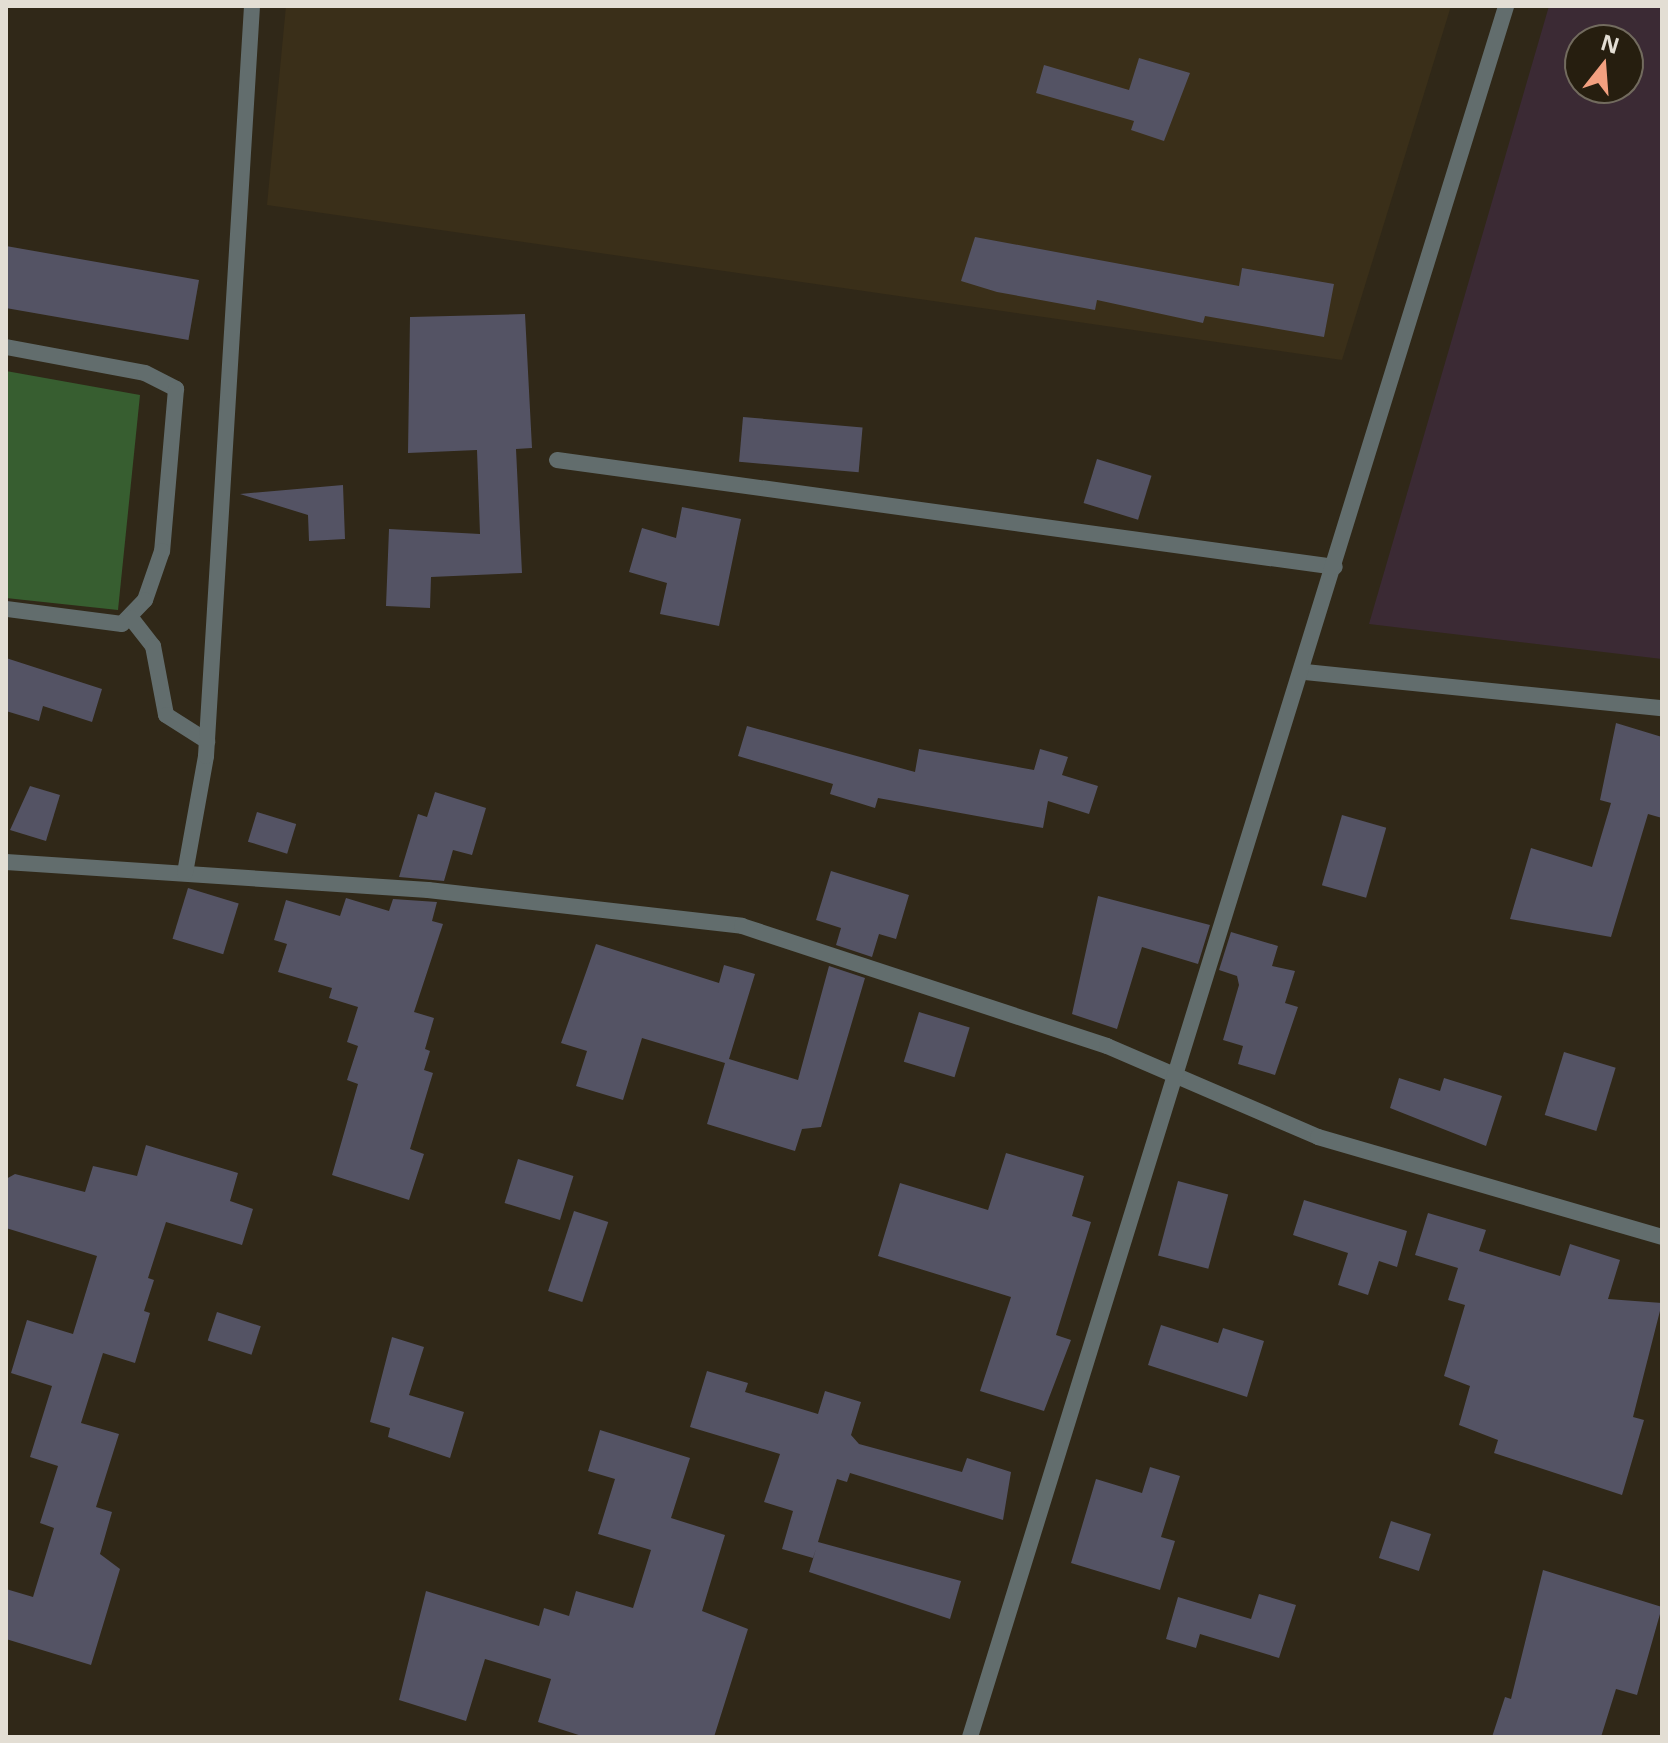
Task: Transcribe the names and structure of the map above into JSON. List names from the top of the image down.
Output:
{
  "north": "top"
}
